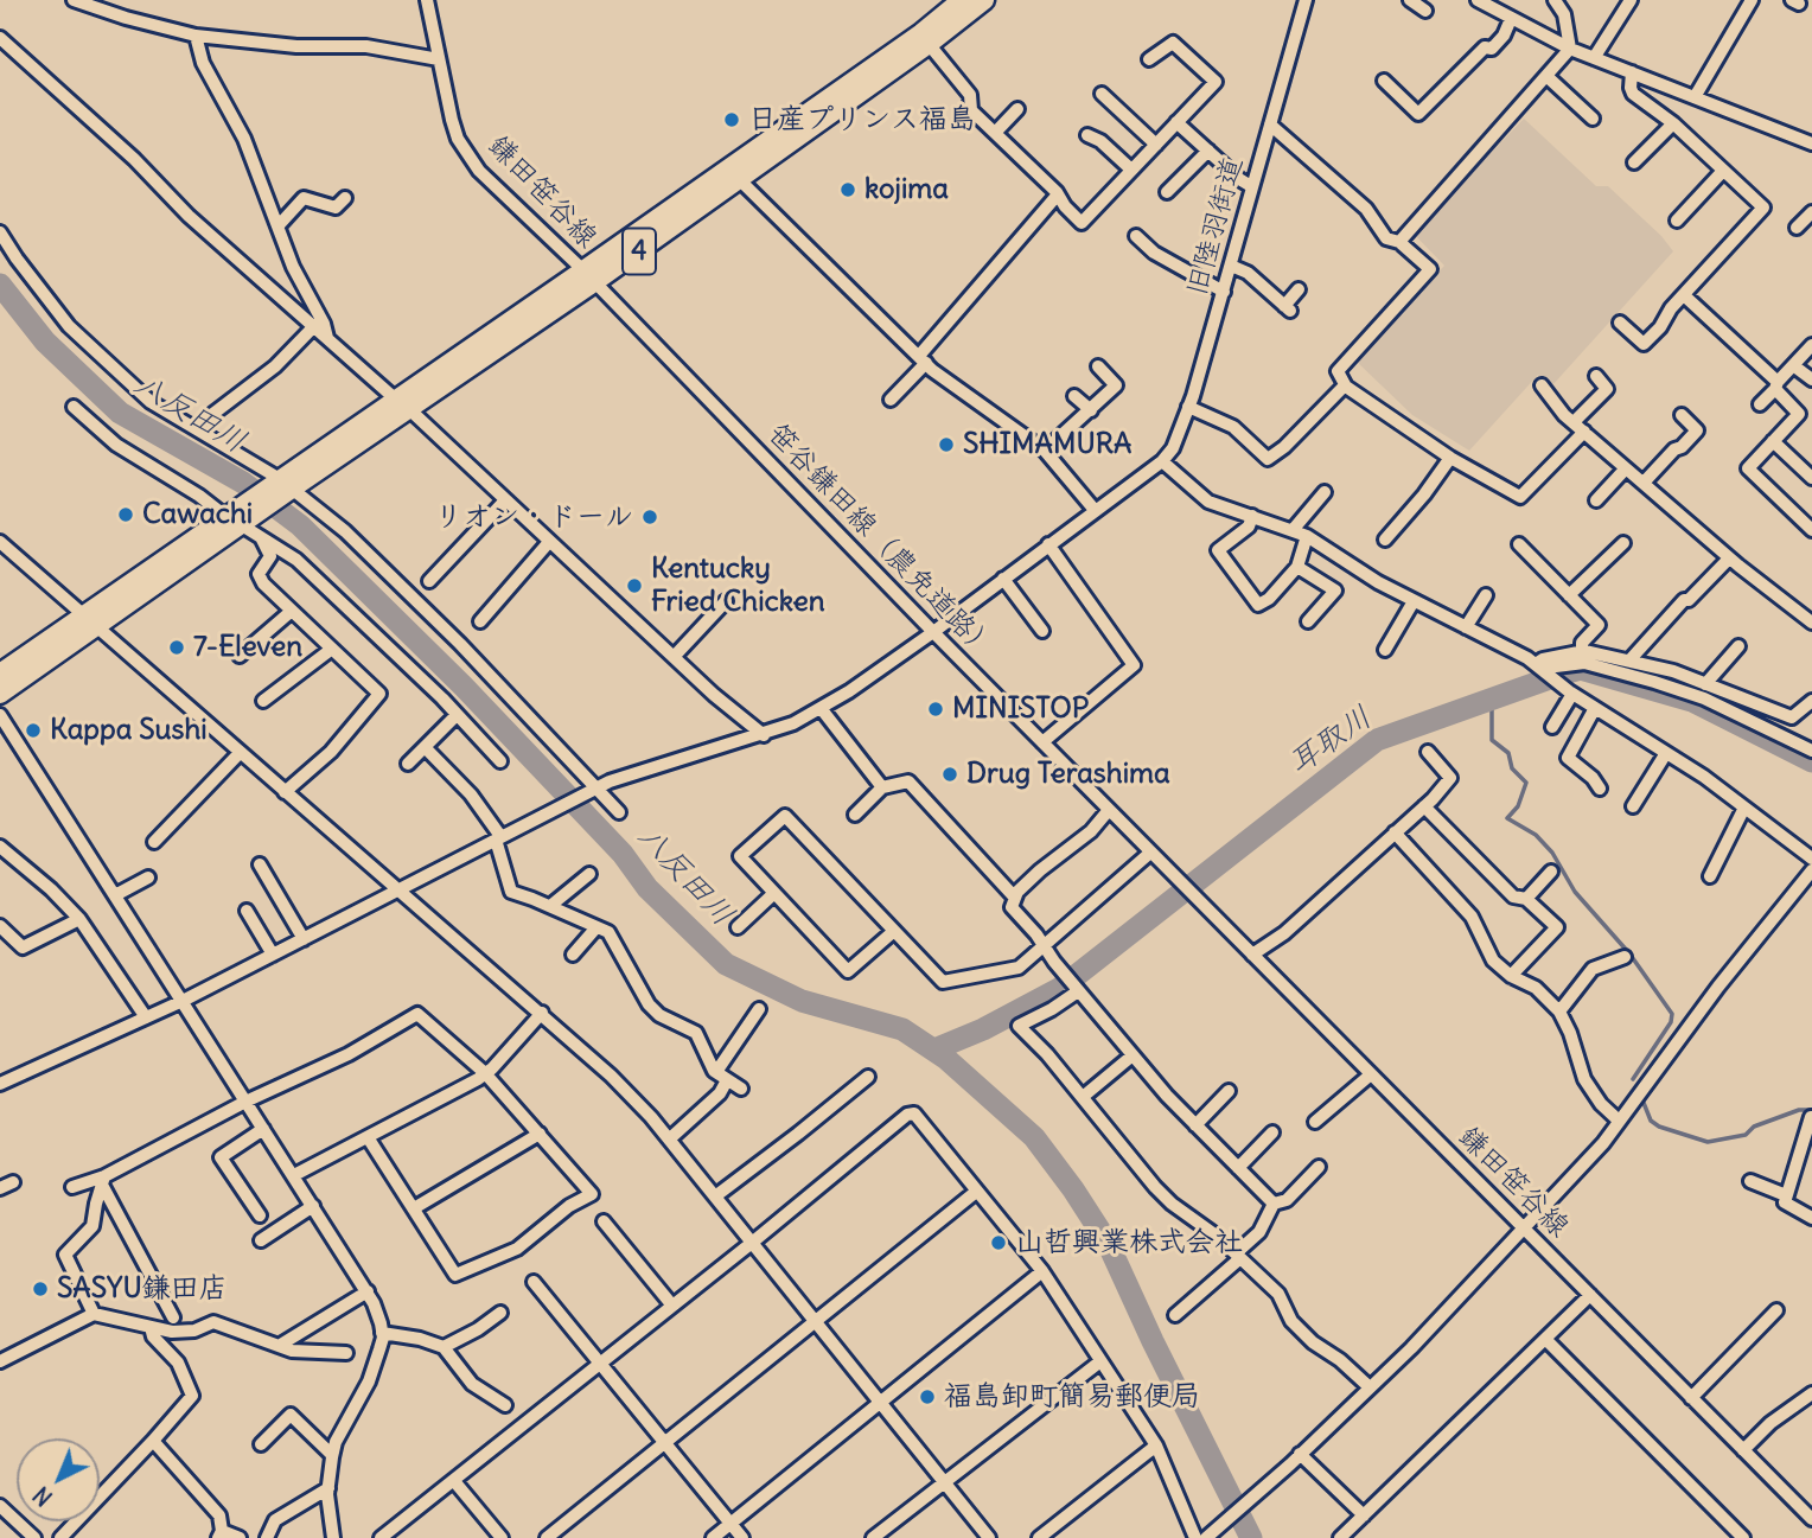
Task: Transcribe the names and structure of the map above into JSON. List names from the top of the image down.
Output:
{
  "streets": {
    "highway": ["4"],
    "street": ["鎌田笹谷線", "旧陸羽街道", "笹谷鎌田線（農免道路）"]
  },
  "crossings": [
    ["鎌田笹谷線", "4"],
    ["鎌田笹谷線", "笹谷鎌田線（農免道路）"],
    ["4", "笹谷鎌田線（農免道路）"]
  ],
  "water": ["八反田川", "耳取川"],
  "places": [
    "日産プリンス福島",
    "kojima",
    "SHIMAMURA",
    "Cawachi",
    "リオン・ドール",
    "Kentucky Fried Chicken",
    "7-Eleven",
    "MINISTOP",
    "Kappa Sushi",
    "Drug Terashima",
    "山哲興業株式会社",
    "SASYU鎌田店",
    "福島卸町簡易郵便局"
  ],
  "north": "bottom left"
}
